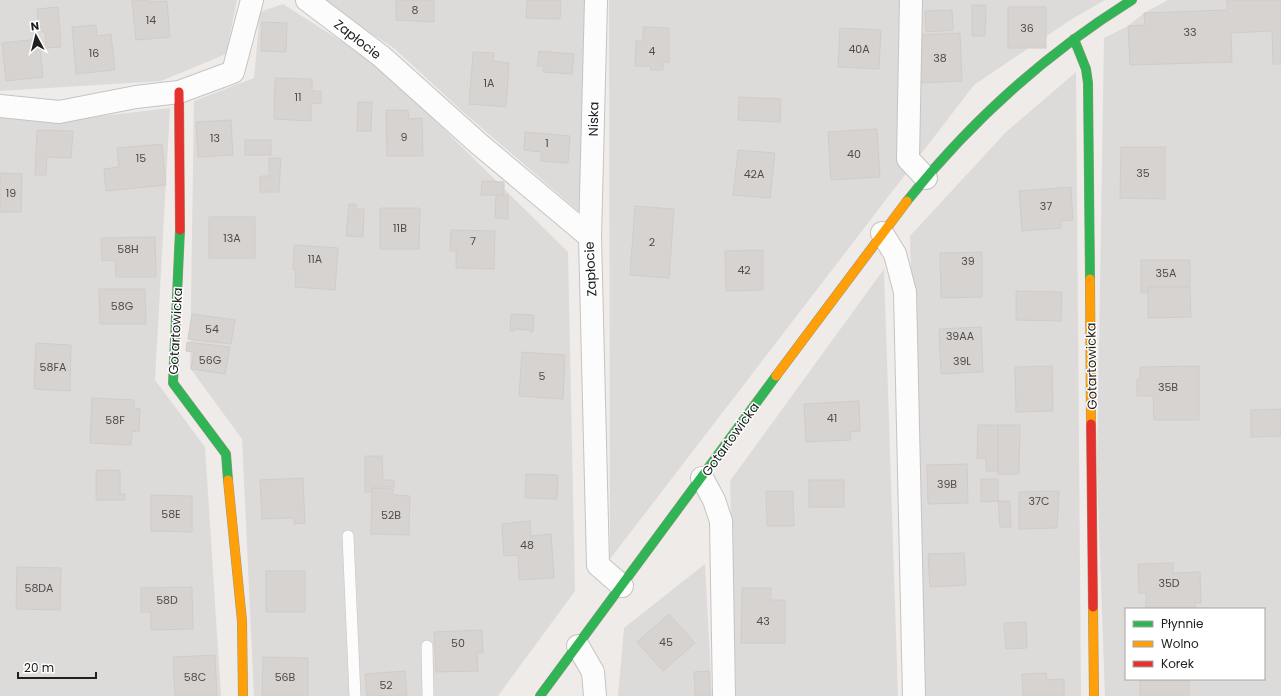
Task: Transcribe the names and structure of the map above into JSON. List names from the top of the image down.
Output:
{
  "streets": {
    "street": ["Zapłocie", "Niska", "Gotartowicka"]
  },
  "crossings": [
    ["Zapłocie", "Niska"],
    ["Zapłocie", "Gotartowicka"]
  ],
  "house_numbers": [
    "8",
    "14",
    "36",
    "33",
    "40A",
    "4",
    "16",
    "38",
    "1A",
    "11",
    "9",
    "13",
    "1",
    "40",
    "15",
    "35",
    "42A",
    "19",
    "37",
    "11B",
    "13A",
    "7",
    "2",
    "58H",
    "11A",
    "39",
    "42",
    "35A",
    "58G",
    "54",
    "39AA",
    "56G",
    "39L",
    "58FA",
    "5",
    "35B",
    "41",
    "58F",
    "39B",
    "37C",
    "58E",
    "52B",
    "48",
    "35D",
    "58DA",
    "58D",
    "43",
    "45",
    "50",
    "58C",
    "56B",
    "52"
  ],
  "legend": ["Płynnie", "Wolno", "Korek"],
  "scale_bar": "20 m",
  "north": "top"
}
